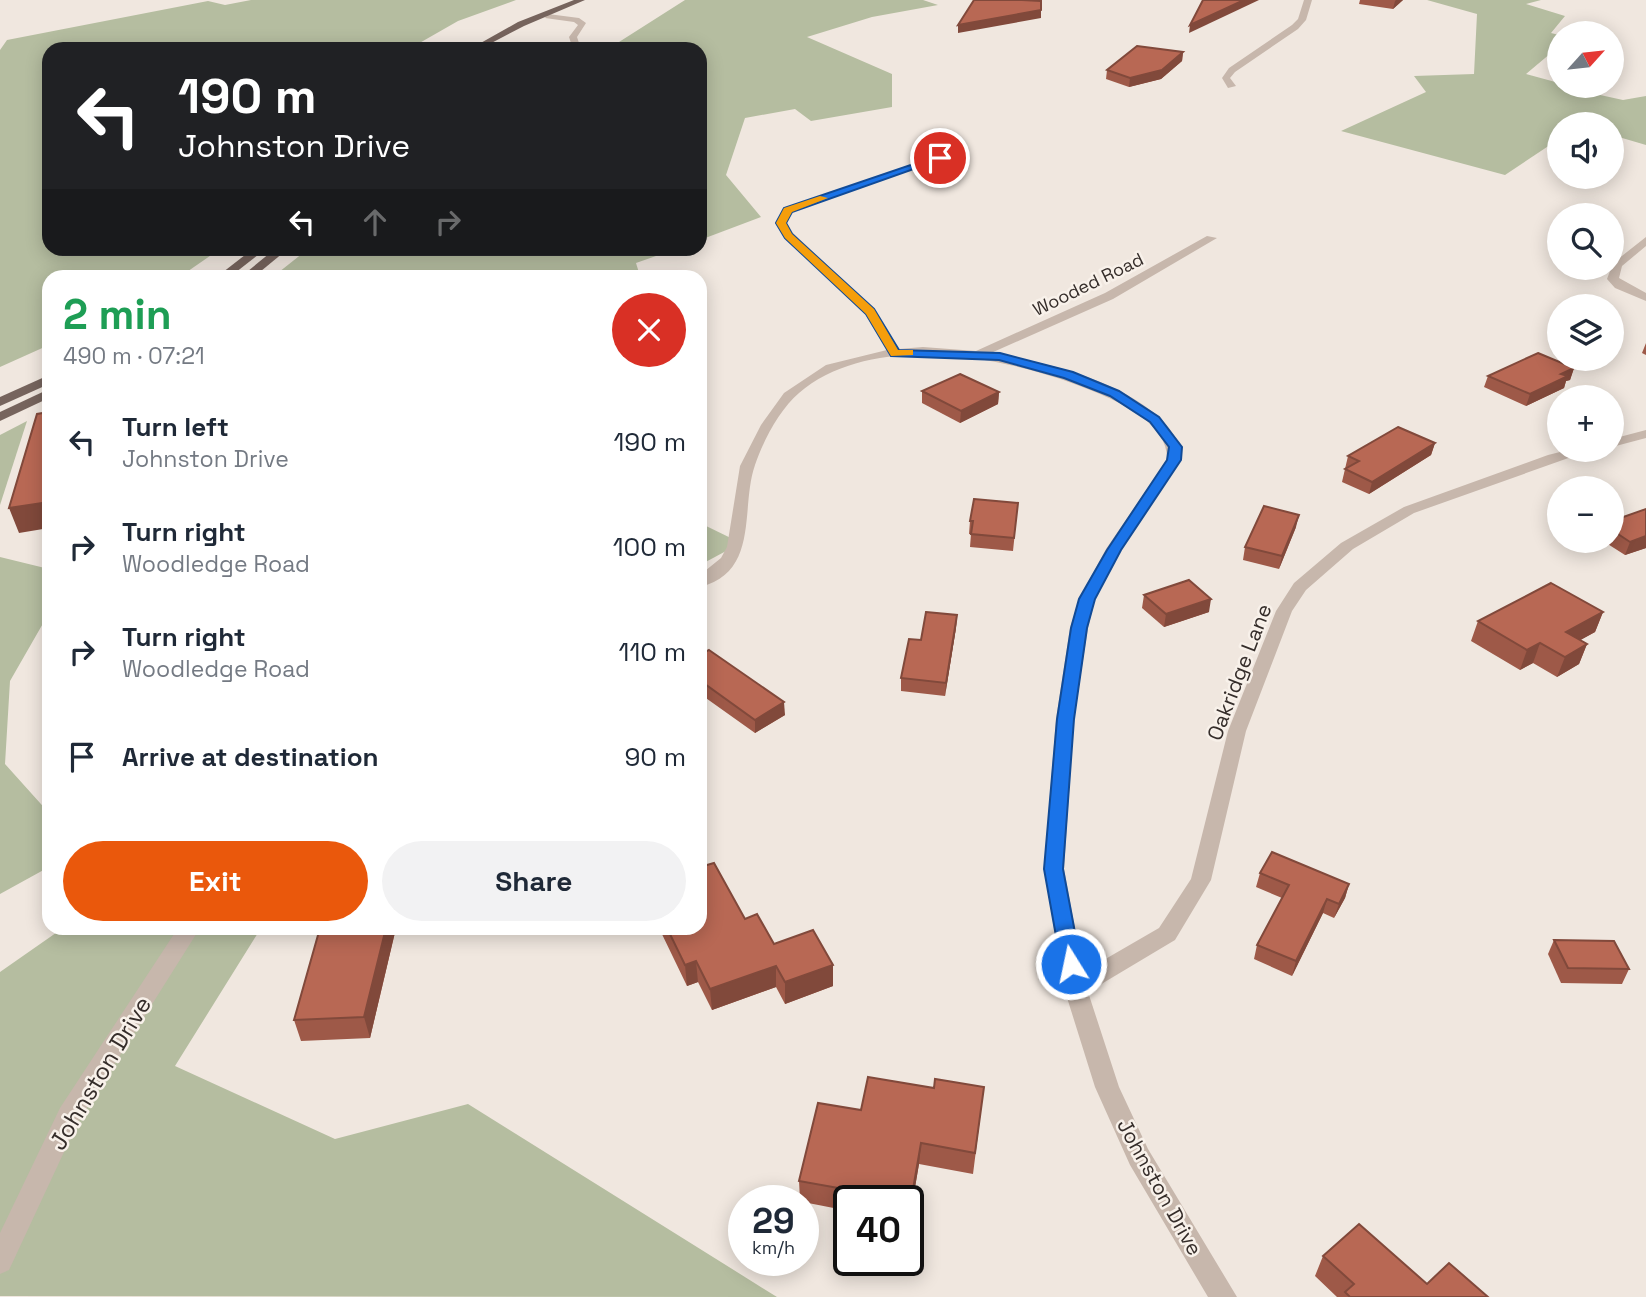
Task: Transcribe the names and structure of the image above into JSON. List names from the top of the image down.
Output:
{
  "streets": {
    "street": ["Wooded Road", "Oakridge Lane", "Johnston Drive"]
  },
  "crossings": [
    ["Wooded Road", "Johnston Drive"],
    ["Oakridge Lane", "Johnston Drive"]
  ],
  "north": "top right",
  "page": {
    "map_buttons": ["+", "−"],
    "turn": ["190 m", "Johnston Drive"],
    "heading": ["2 min", "490 m · 07:21"],
    "list": [
      {
        "name": "Turn left",
        "note": "Johnston Drive",
        "value": "190 m"
      },
      {
        "name": "Turn right",
        "note": "Woodledge Road",
        "value": "100 m"
      },
      {
        "name": "Turn right",
        "note": "Woodledge Road",
        "value": "110 m"
      },
      {
        "name": "Arrive at destination",
        "value": "90 m"
      }
    ],
    "buttons": ["Exit", "Share"],
    "speed": "29 km/h",
    "limit": "40"
  }
}
